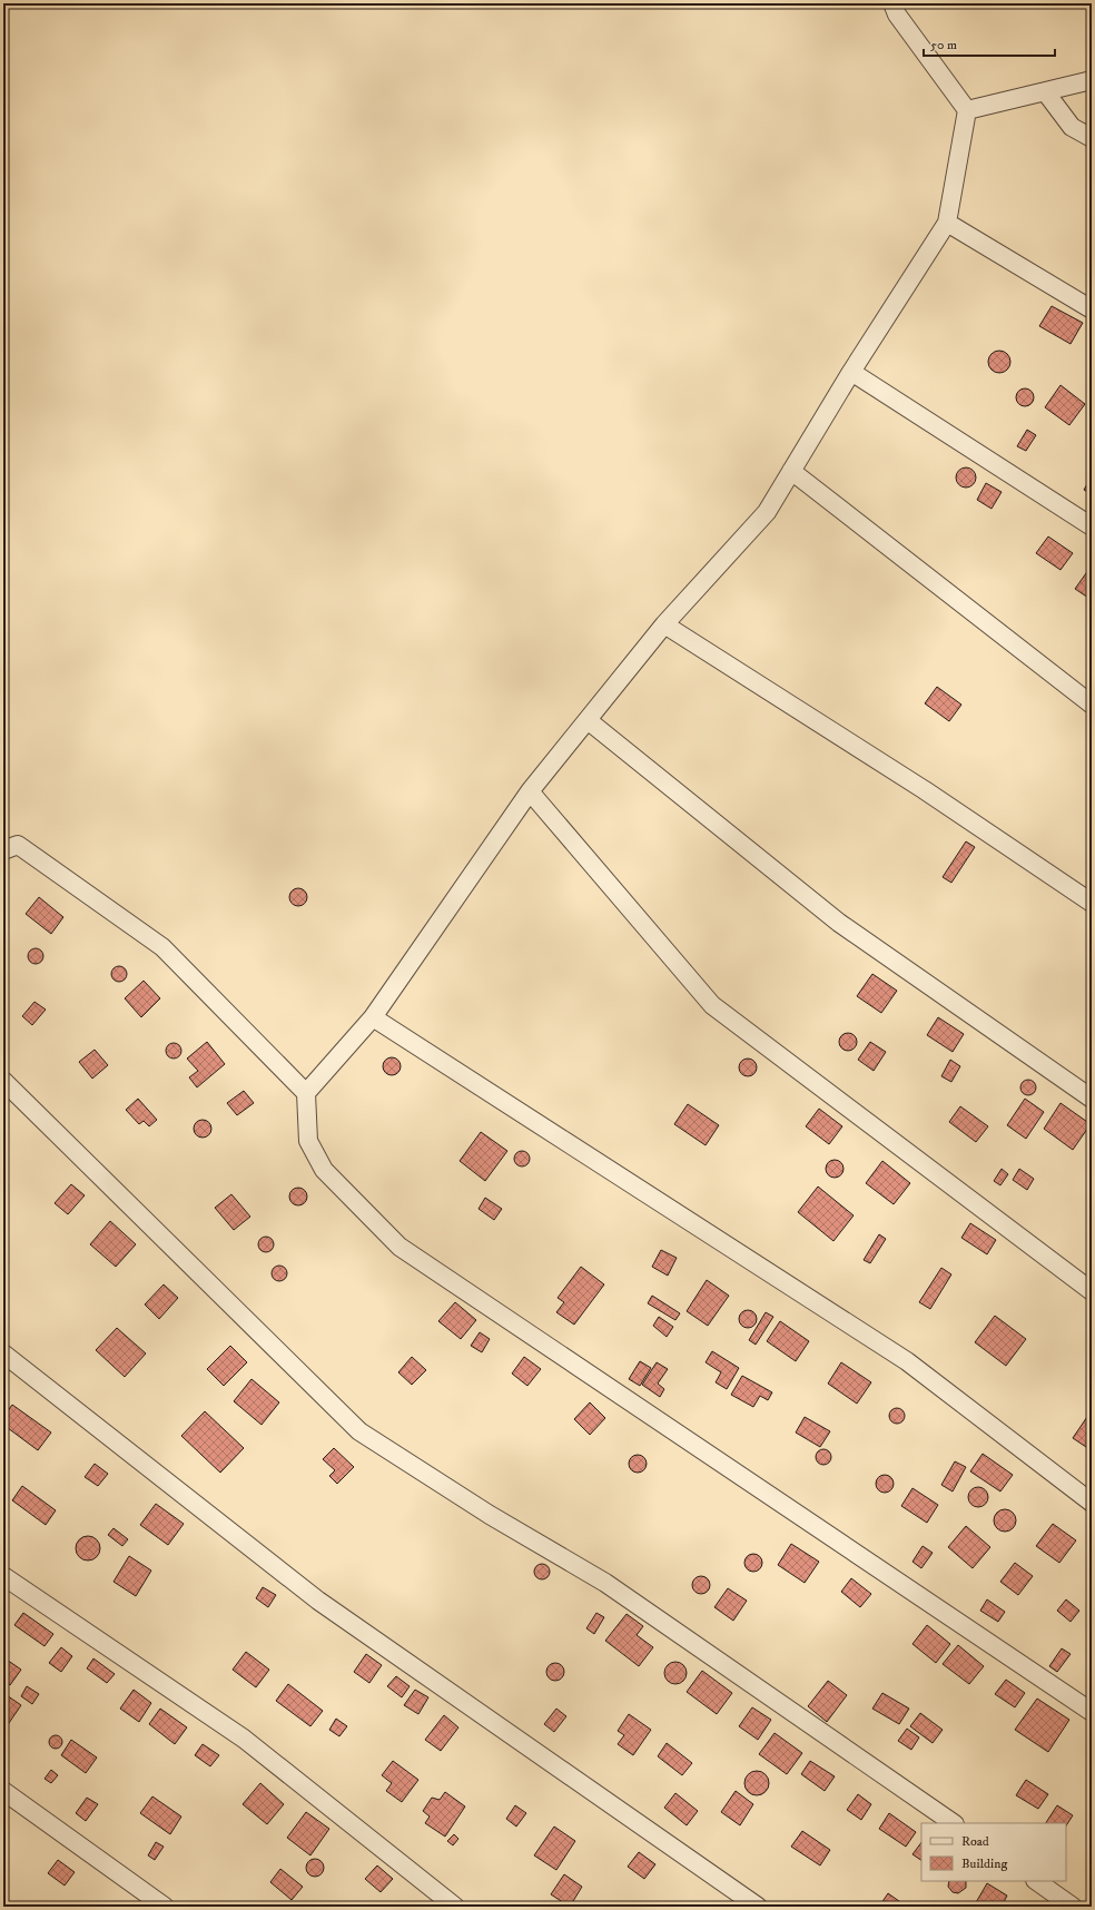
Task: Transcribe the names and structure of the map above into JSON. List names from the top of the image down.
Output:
{
  "legend": ["Road", "Building"],
  "scale_bar": "50 m"
}
